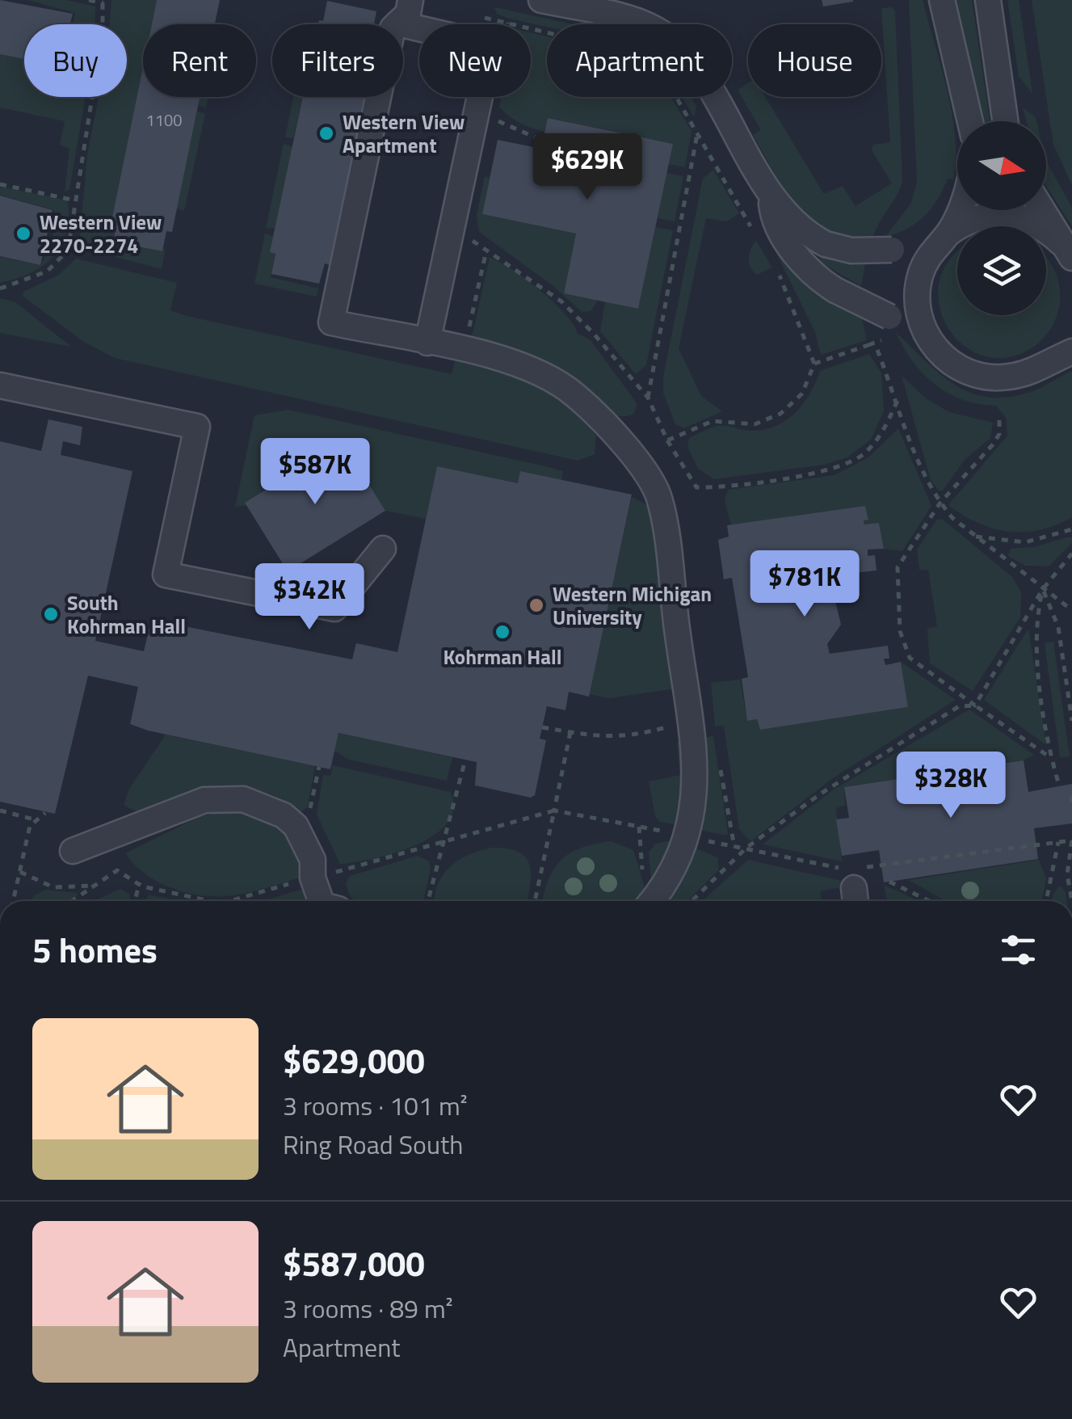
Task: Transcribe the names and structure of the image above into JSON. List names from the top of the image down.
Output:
{
  "places": [
    "Western View Apartment",
    "Western View 2270-2274",
    "Western Michigan University",
    "South Kohrman Hall",
    "Kohrman Hall"
  ],
  "house_numbers": ["1100"],
  "north": "right",
  "page": {
    "chip": [
      "Buy",
      "Rent",
      "Filters",
      "New",
      "Apartment",
      "House"
    ],
    "price": [
      "$629K",
      "$587K",
      "$781K",
      "$342K",
      "$328K"
    ],
    "heading": "5 homes",
    "list": [
      {
        "name": "$629,000",
        "note": "3 rooms · 101 m² · Ring Road South"
      },
      {
        "name": "$587,000",
        "note": "3 rooms · 89 m² · Apartment"
      }
    ]
  }
}
